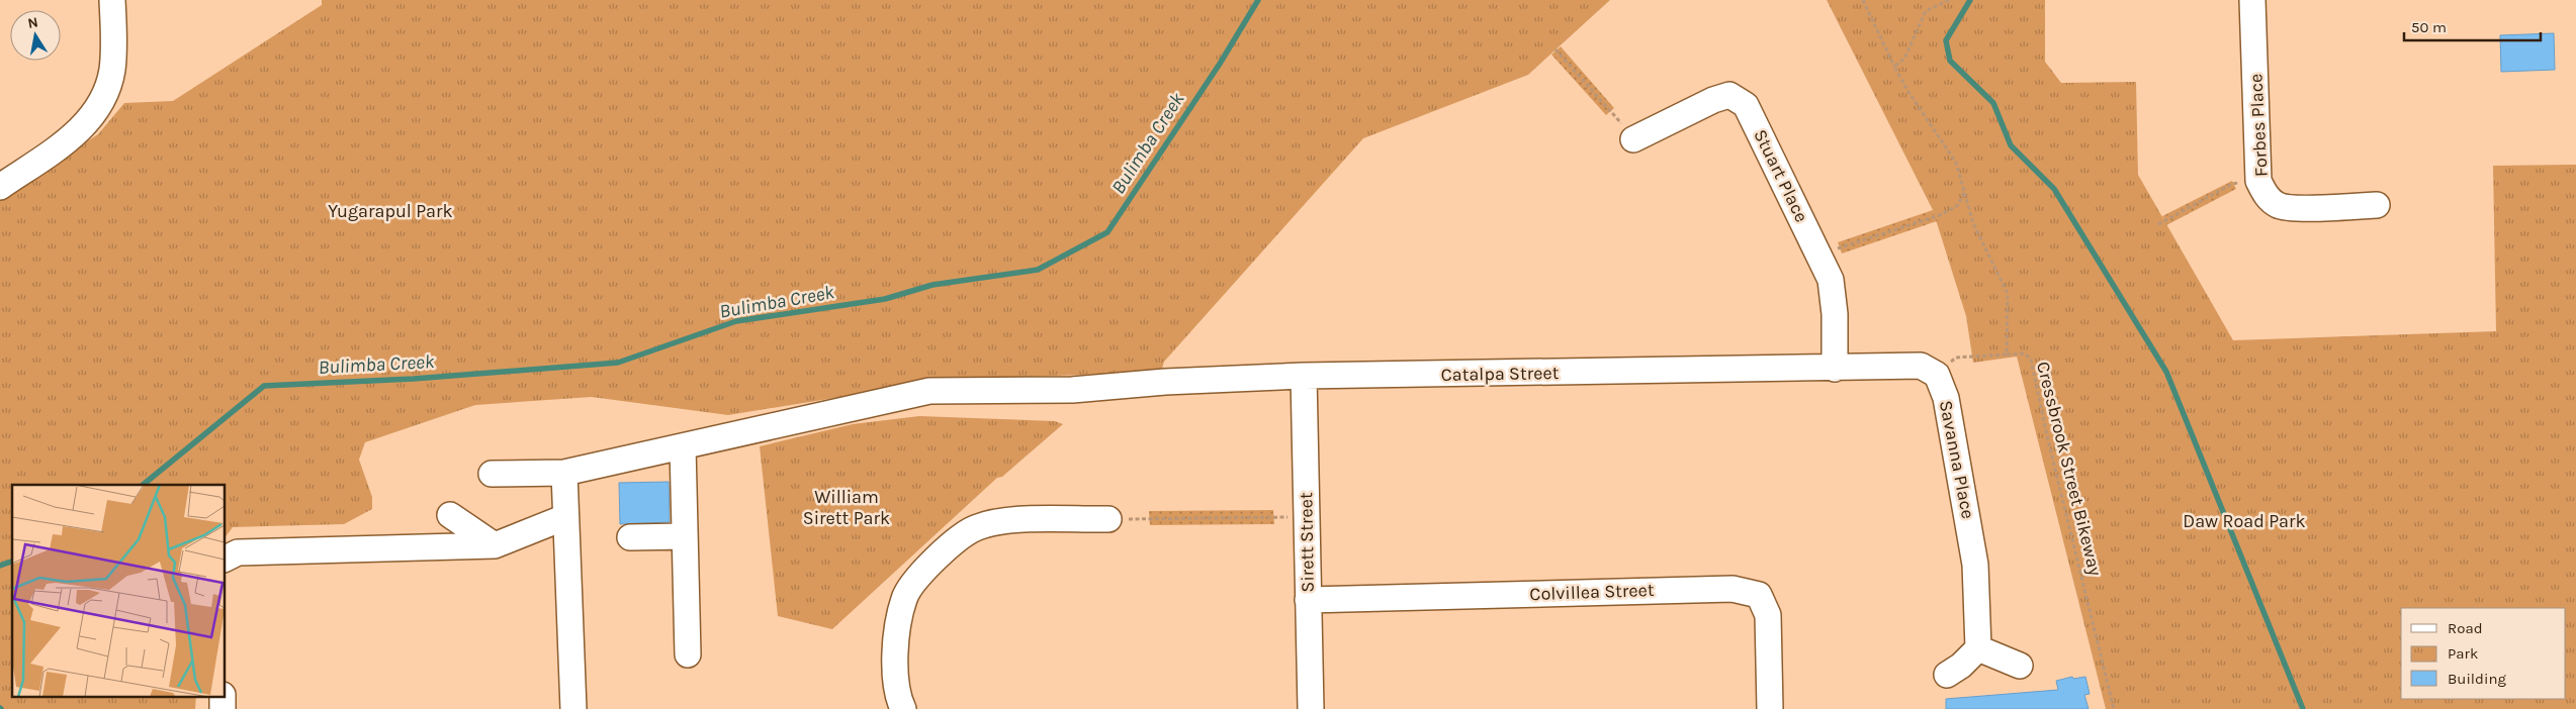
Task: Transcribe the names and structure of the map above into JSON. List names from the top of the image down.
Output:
{
  "streets": {
    "street": [
      "Forbes Place",
      "Stuart Place",
      "Catalpa Street",
      "Savanna Place",
      "Sirett Street",
      "Colvillea Street"
    ],
    "path": ["Cressbrook Street Bikeway"]
  },
  "crossings": [
    ["Stuart Place", "Catalpa Street"],
    ["Catalpa Street", "Sirett Street"],
    ["Savanna Place", "Cressbrook Street Bikeway"],
    ["Sirett Street", "Colvillea Street"]
  ],
  "water": ["Bulimba Creek"],
  "parks": ["Yugarapul Park", "William Sirett Park", "Daw Road Park"],
  "legend": ["Road", "Park", "Building"],
  "scale_bar": "50 m",
  "north": "top"
}
